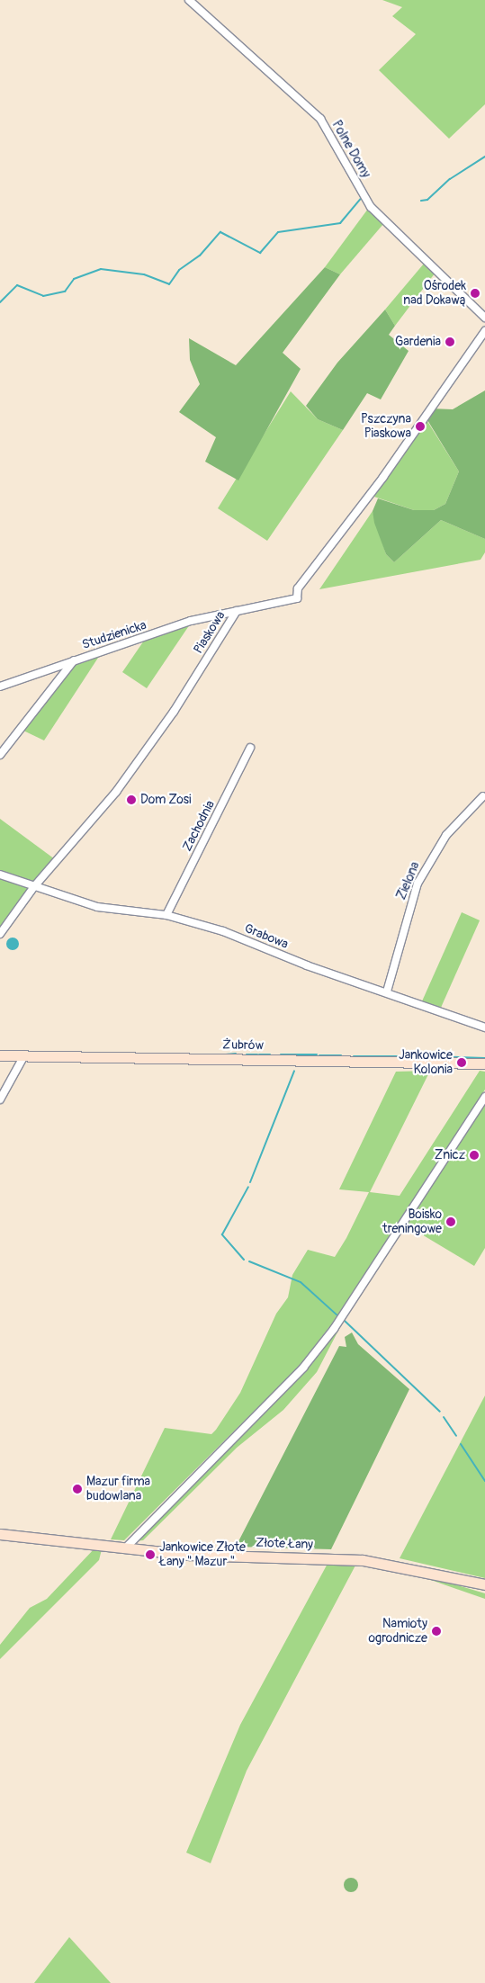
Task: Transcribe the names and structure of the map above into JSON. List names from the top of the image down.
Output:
{
  "streets": {
    "street": [
      "Polne Domy",
      "Piaskowa",
      "Studzienicka",
      "Zachodnia",
      "Zielona",
      "Grabowa",
      "Żubrów",
      "Złote Łany"
    ]
  },
  "crossings": [
    ["Piaskowa", "Studzienicka"],
    ["Piaskowa", "Grabowa"],
    ["Zachodnia", "Grabowa"],
    ["Zielona", "Grabowa"]
  ],
  "places": [
    "Ośrodek nad Dokawą",
    "Gardenia",
    "Pszczyna Piaskowa",
    "Dom Zosi",
    "Jankowice Kolonia",
    "Znicz",
    "Boisko treningowe",
    "Mazur firma budowlana",
    "Jankowice Złote Łany \" Mazur \"",
    "Namioty ogrodnicze"
  ]
}
